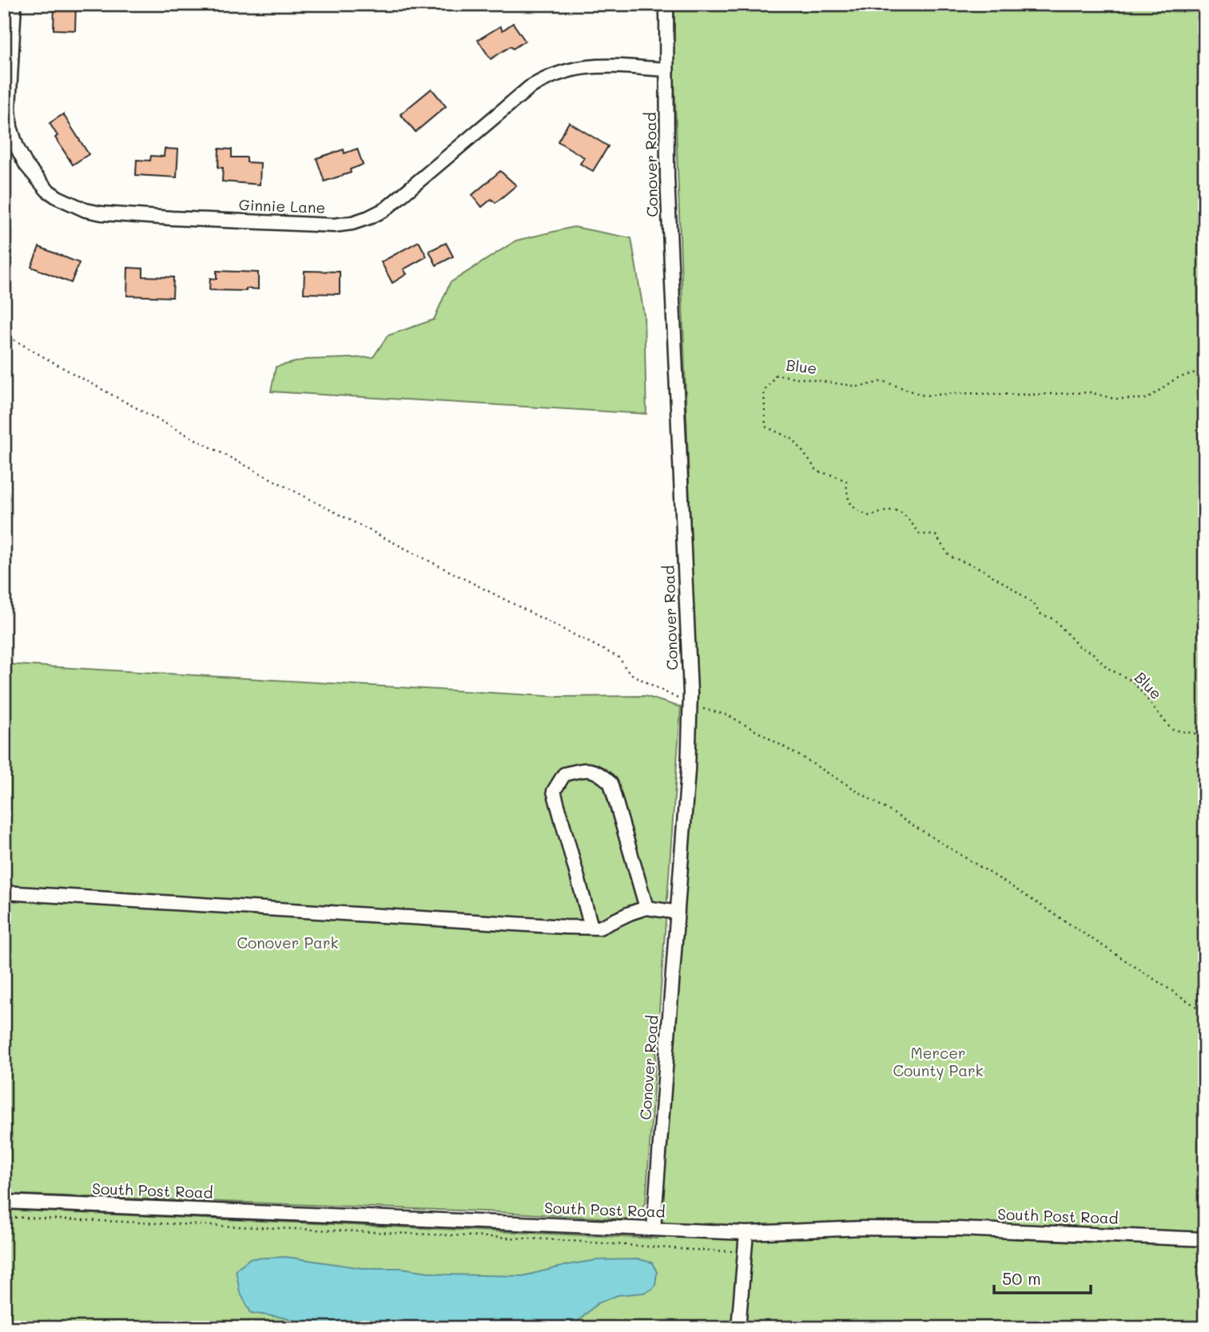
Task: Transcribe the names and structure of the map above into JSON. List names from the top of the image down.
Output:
{
  "streets": {
    "street": ["Conover Road", "Ginnie Lane", "South Post Road"],
    "path": ["Blue"]
  },
  "crossings": [
    ["Conover Road", "Ginnie Lane"],
    ["Conover Road", "South Post Road"]
  ],
  "parks": ["Conover Park", "Mercer County Park"],
  "scale_bar": "50 m"
}
